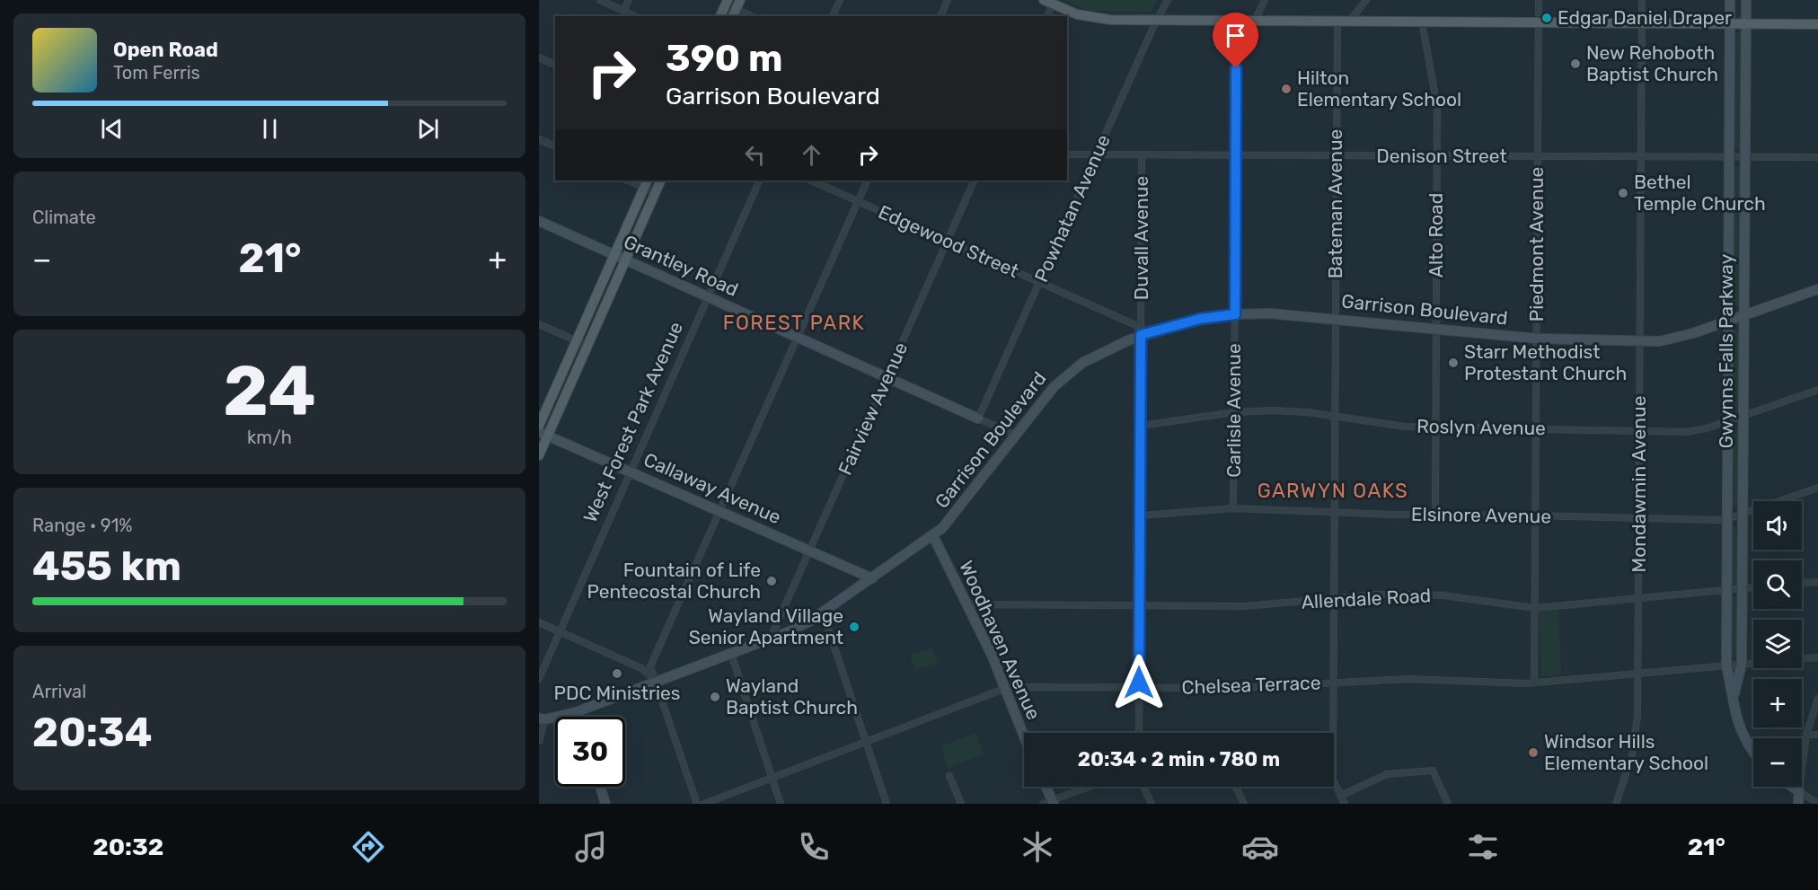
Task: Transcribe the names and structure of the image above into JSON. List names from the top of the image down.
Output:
{
  "streets": {
    "main road": [
      "Grantley Road",
      "Garrison Boulevard",
      "Gwynns Falls Parkway",
      "Callaway Avenue",
      "Woodhaven Avenue"
    ],
    "street": [
      "Denison Street",
      "Bateman Avenue",
      "Powhatan Avenue",
      "Alto Road",
      "Duvall Avenue",
      "Edgewood Street",
      "Piedmont Avenue",
      "Fairview Avenue",
      "Carlisle Avenue",
      "West Forest Park Avenue",
      "Roslyn Avenue",
      "Mondawmin Avenue",
      "Elsinore Avenue",
      "Allendale Road",
      "Chelsea Terrace"
    ]
  },
  "crossings": [
    ["Denison Street", "Bateman Avenue"],
    ["Denison Street", "Powhatan Avenue"],
    ["Denison Street", "Alto Road"],
    ["Denison Street", "Duvall Avenue"],
    ["Denison Street", "Piedmont Avenue"],
    ["Denison Street", "Gwynns Falls Parkway"],
    ["Denison Street", "Carlisle Avenue"],
    ["Denison Street", "Mondawmin Avenue"],
    ["Bateman Avenue", "Garrison Boulevard"],
    ["Bateman Avenue", "Roslyn Avenue"],
    ["Bateman Avenue", "Elsinore Avenue"],
    ["Bateman Avenue", "Allendale Road"],
    ["Bateman Avenue", "Chelsea Terrace"],
    ["Powhatan Avenue", "Edgewood Street"],
    ["Powhatan Avenue", "Grantley Road"],
    ["Alto Road", "Garrison Boulevard"],
    ["Alto Road", "Roslyn Avenue"],
    ["Alto Road", "Elsinore Avenue"],
    ["Duvall Avenue", "Edgewood Street"],
    ["Duvall Avenue", "Garrison Boulevard"],
    ["Duvall Avenue", "Roslyn Avenue"],
    ["Duvall Avenue", "Elsinore Avenue"],
    ["Duvall Avenue", "Allendale Road"],
    ["Duvall Avenue", "Chelsea Terrace"],
    ["Edgewood Street", "Garrison Boulevard"],
    ["Edgewood Street", "Fairview Avenue"],
    ["Piedmont Avenue", "Garrison Boulevard"],
    ["Piedmont Avenue", "Roslyn Avenue"],
    ["Piedmont Avenue", "Elsinore Avenue"],
    ["Piedmont Avenue", "Allendale Road"],
    ["Piedmont Avenue", "Chelsea Terrace"],
    ["Grantley Road", "Garrison Boulevard"],
    ["Grantley Road", "Fairview Avenue"],
    ["Grantley Road", "West Forest Park Avenue"],
    ["Garrison Boulevard", "Gwynns Falls Parkway"],
    ["Garrison Boulevard", "Fairview Avenue"],
    ["Garrison Boulevard", "Carlisle Avenue"],
    ["Garrison Boulevard", "Mondawmin Avenue"],
    ["Garrison Boulevard", "Callaway Avenue"],
    ["Garrison Boulevard", "Woodhaven Avenue"],
    ["Gwynns Falls Parkway", "Roslyn Avenue"],
    ["Gwynns Falls Parkway", "Elsinore Avenue"],
    ["Gwynns Falls Parkway", "Allendale Road"],
    ["Gwynns Falls Parkway", "Chelsea Terrace"],
    ["Fairview Avenue", "Callaway Avenue"],
    ["Carlisle Avenue", "Roslyn Avenue"],
    ["Carlisle Avenue", "Elsinore Avenue"],
    ["West Forest Park Avenue", "Callaway Avenue"],
    ["Roslyn Avenue", "Mondawmin Avenue"],
    ["Mondawmin Avenue", "Elsinore Avenue"],
    ["Mondawmin Avenue", "Allendale Road"],
    ["Mondawmin Avenue", "Chelsea Terrace"],
    ["Allendale Road", "Woodhaven Avenue"],
    ["Woodhaven Avenue", "Chelsea Terrace"]
  ],
  "districts": ["FOREST PARK", "GARWYN OAKS"],
  "places": [
    "Edgar Daniel Draper",
    "New Rehoboth Baptist Church",
    "Hilton Elementary School",
    "Bethel Temple Church",
    "Starr Methodist Protestant Church",
    "Fountain of Life Pentecostal Church",
    "Wayland Village Senior Apartment",
    "PDC Ministries",
    "Wayland Baptist Church",
    "Windsor Hills Elementary School"
  ],
  "page": {
    "turn": ["390 m", "Garrison Boulevard"],
    "song": ["Open Road", "Tom Ferris"],
    "tile": [
      "Climate",
      ["24", "km/h"],
      ["Range · 91%", "455 km"],
      ["Arrival", "20:34"]
    ],
    "heat": ["−", "21°", "+"],
    "map_buttons": ["+", "−"],
    "limit": "30",
    "trip": "20:34 · 2 min · 780 m",
    "tabs": ["20:32", "21°"]
  }
}
